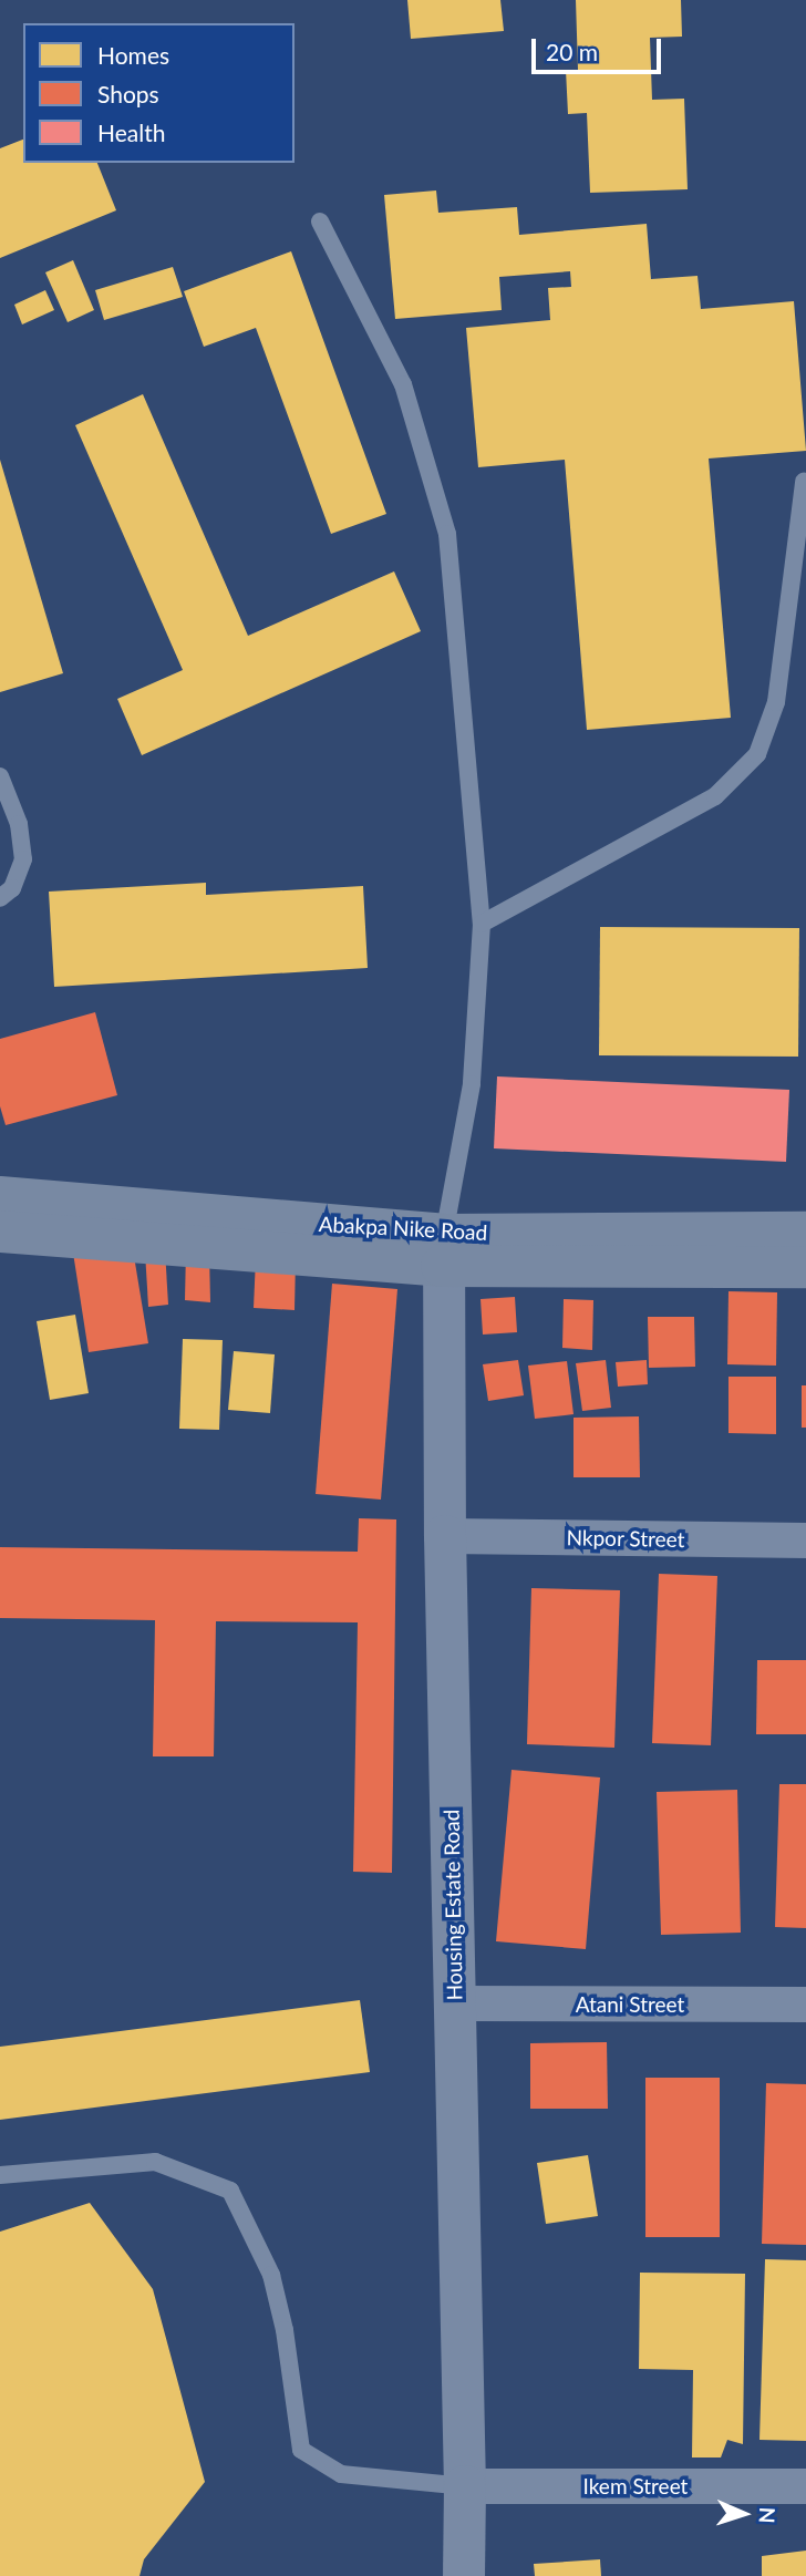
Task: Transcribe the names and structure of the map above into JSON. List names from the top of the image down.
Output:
{
  "streets": {
    "main road": ["Abakpa Nike Road"],
    "street": [
      "Nkpor Street",
      "Housing Estate Road",
      "Atani Street",
      "Ikem Street"
    ]
  },
  "crossings": [
    ["Abakpa Nike Road", "Housing Estate Road"],
    ["Nkpor Street", "Housing Estate Road"],
    ["Housing Estate Road", "Atani Street"],
    ["Housing Estate Road", "Ikem Street"]
  ],
  "legend": ["Homes", "Shops", "Health"],
  "scale_bar": "20 m",
  "north": "right"
}
